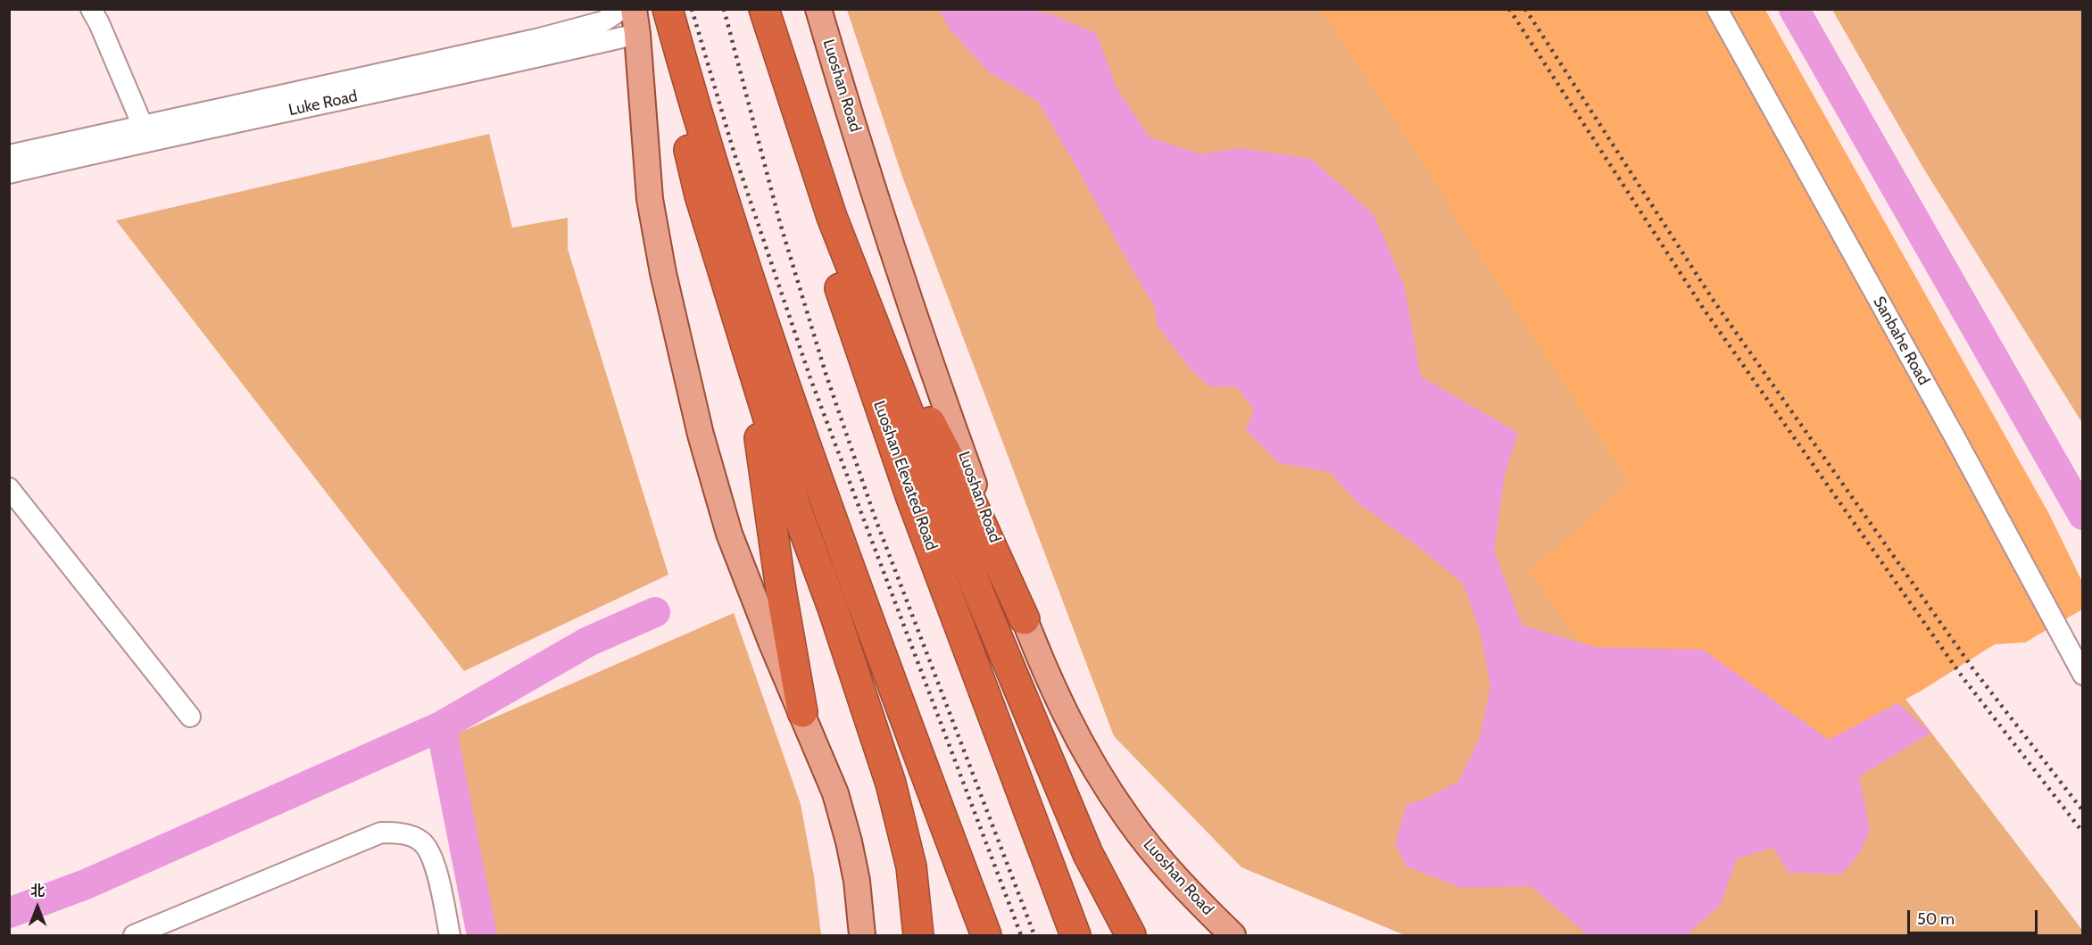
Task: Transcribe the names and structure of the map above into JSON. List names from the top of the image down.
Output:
{
  "streets": {
    "highway": ["Luoshan Elevated Road"],
    "main road": ["Luoshan Road"],
    "street": ["Luke Road", "Sanbahe Road"]
  },
  "scale_bar": "50 m",
  "north": "top"
}
